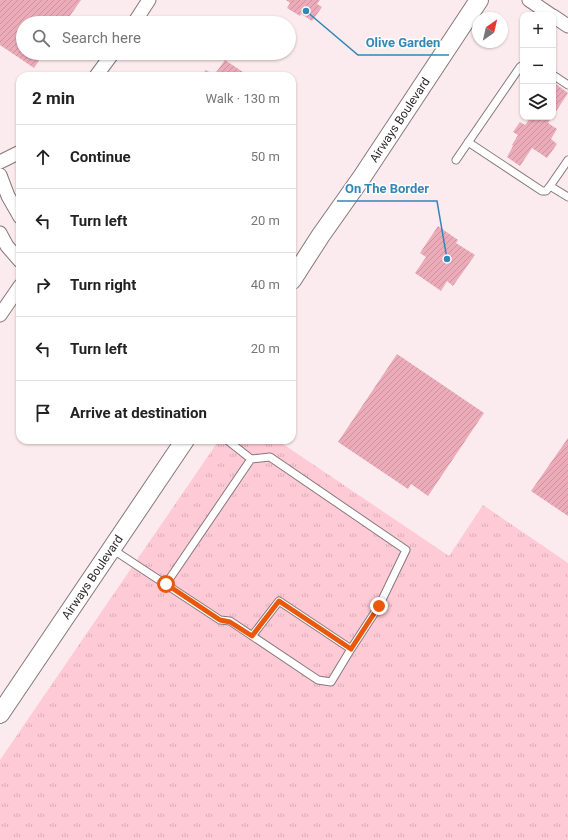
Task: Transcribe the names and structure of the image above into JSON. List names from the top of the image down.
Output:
{
  "streets": {
    "main road": ["Airways Boulevard"]
  },
  "places": ["Olive Garden", "On The Border"],
  "north": "top right",
  "page": {
    "map_buttons": ["+", "−"],
    "search": "Search here",
    "heading": ["2 min", "Walk · 130 m"],
    "list": [
      ["Continue", "50 m"],
      ["Turn left", "20 m"],
      ["Turn right", "40 m"],
      ["Turn left", "20 m"],
      "Arrive at destination"
    ]
  }
}
